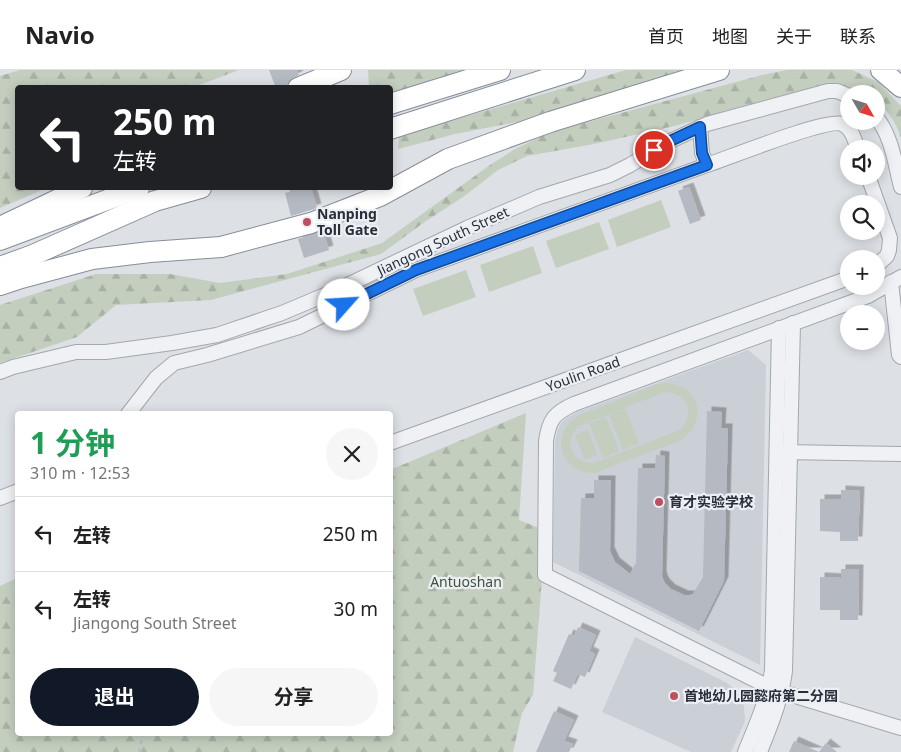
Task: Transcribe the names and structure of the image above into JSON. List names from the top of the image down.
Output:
{
  "streets": {
    "street": ["Jiangong South Street", "Youlin Road"]
  },
  "parks": ["Antuoshan"],
  "places": ["Nanping Toll Gate", "育才实验学校", "首地幼儿园懿府第二分园"],
  "north": "bottom right",
  "page": {
    "header": "Navio",
    "nav": [
      "首页",
      "地图",
      "关于",
      "联系"
    ],
    "map_buttons": ["+", "−"],
    "turn": ["250 m", "左转"],
    "heading": ["1 分钟", "310 m · 12:53"],
    "list": [
      {
        "name": "左转",
        "value": "250 m"
      },
      {
        "name": "左转",
        "note": "Jiangong South Street",
        "value": "30 m"
      }
    ],
    "buttons": ["退出", "分享"]
  }
}
